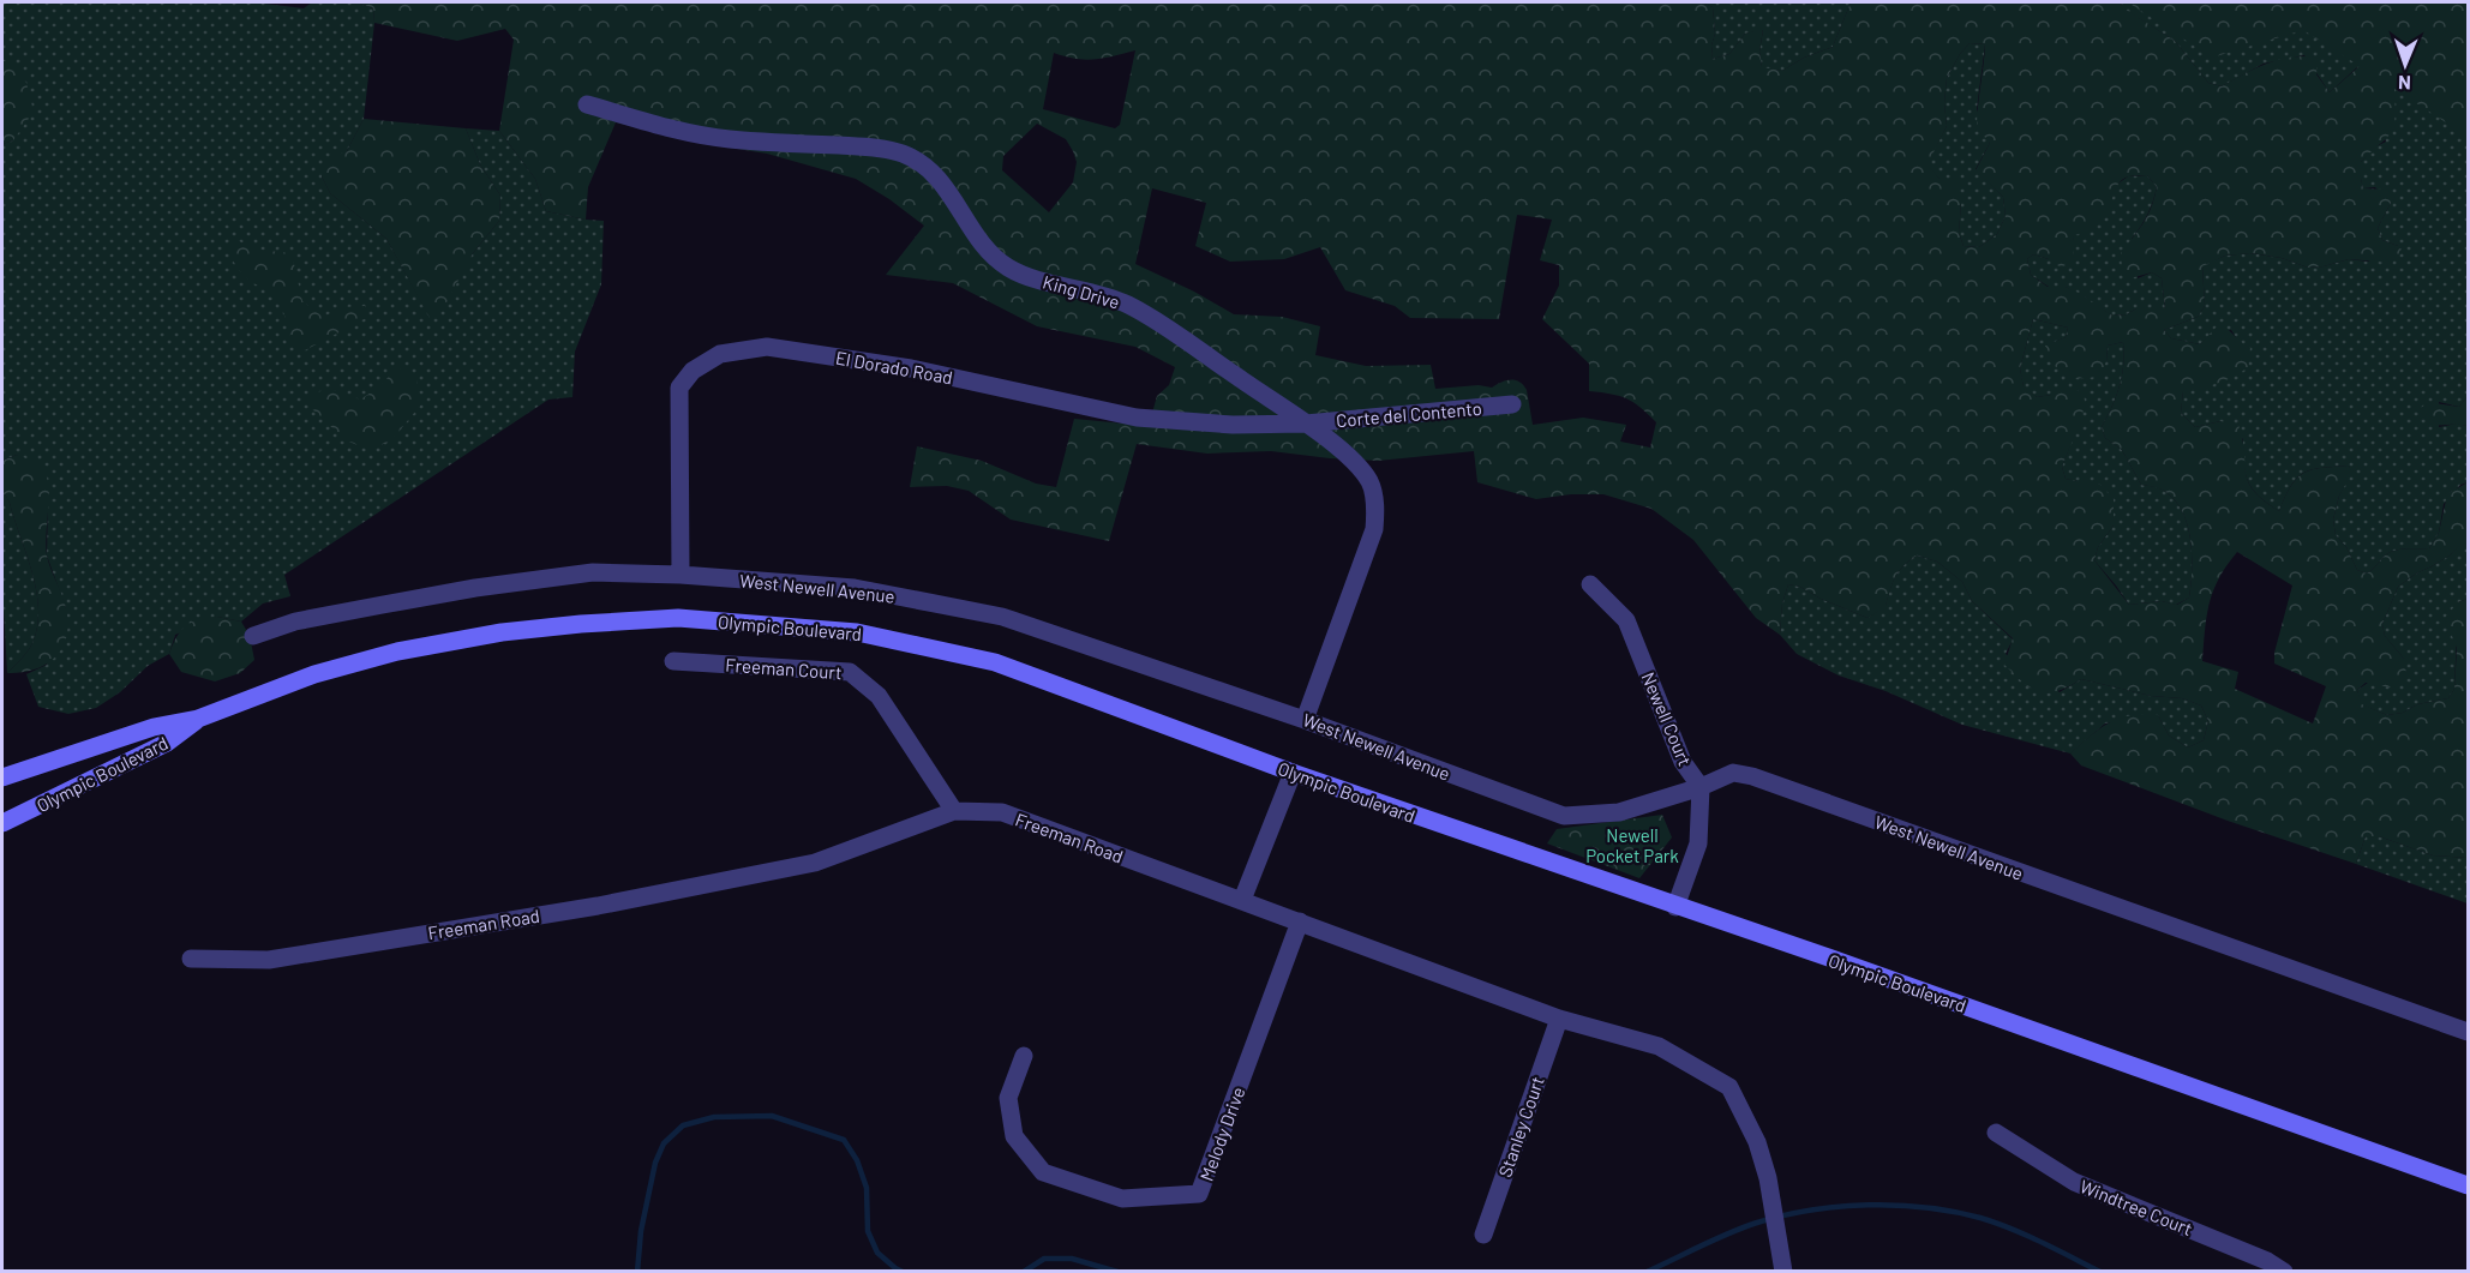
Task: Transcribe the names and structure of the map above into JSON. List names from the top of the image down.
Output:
{
  "streets": {
    "main road": ["Olympic Boulevard"],
    "street": [
      "King Drive",
      "El Dorado Road",
      "Corte del Contento",
      "West Newell Avenue",
      "Freeman Court",
      "Newell Court",
      "Freeman Road",
      "Stanley Court",
      "Melody Drive",
      "Windtree Court"
    ]
  },
  "crossings": [
    ["King Drive", "El Dorado Road"],
    ["King Drive", "Corte del Contento"],
    ["King Drive", "West Newell Avenue"],
    ["El Dorado Road", "Corte del Contento"],
    ["El Dorado Road", "West Newell Avenue"],
    ["West Newell Avenue", "Newell Court"],
    ["Olympic Boulevard", "Newell Court"],
    ["Freeman Court", "Freeman Road"],
    ["Freeman Road", "Stanley Court"],
    ["Freeman Road", "Melody Drive"]
  ],
  "parks": ["Newell Pocket Park"],
  "north": "bottom"
}
